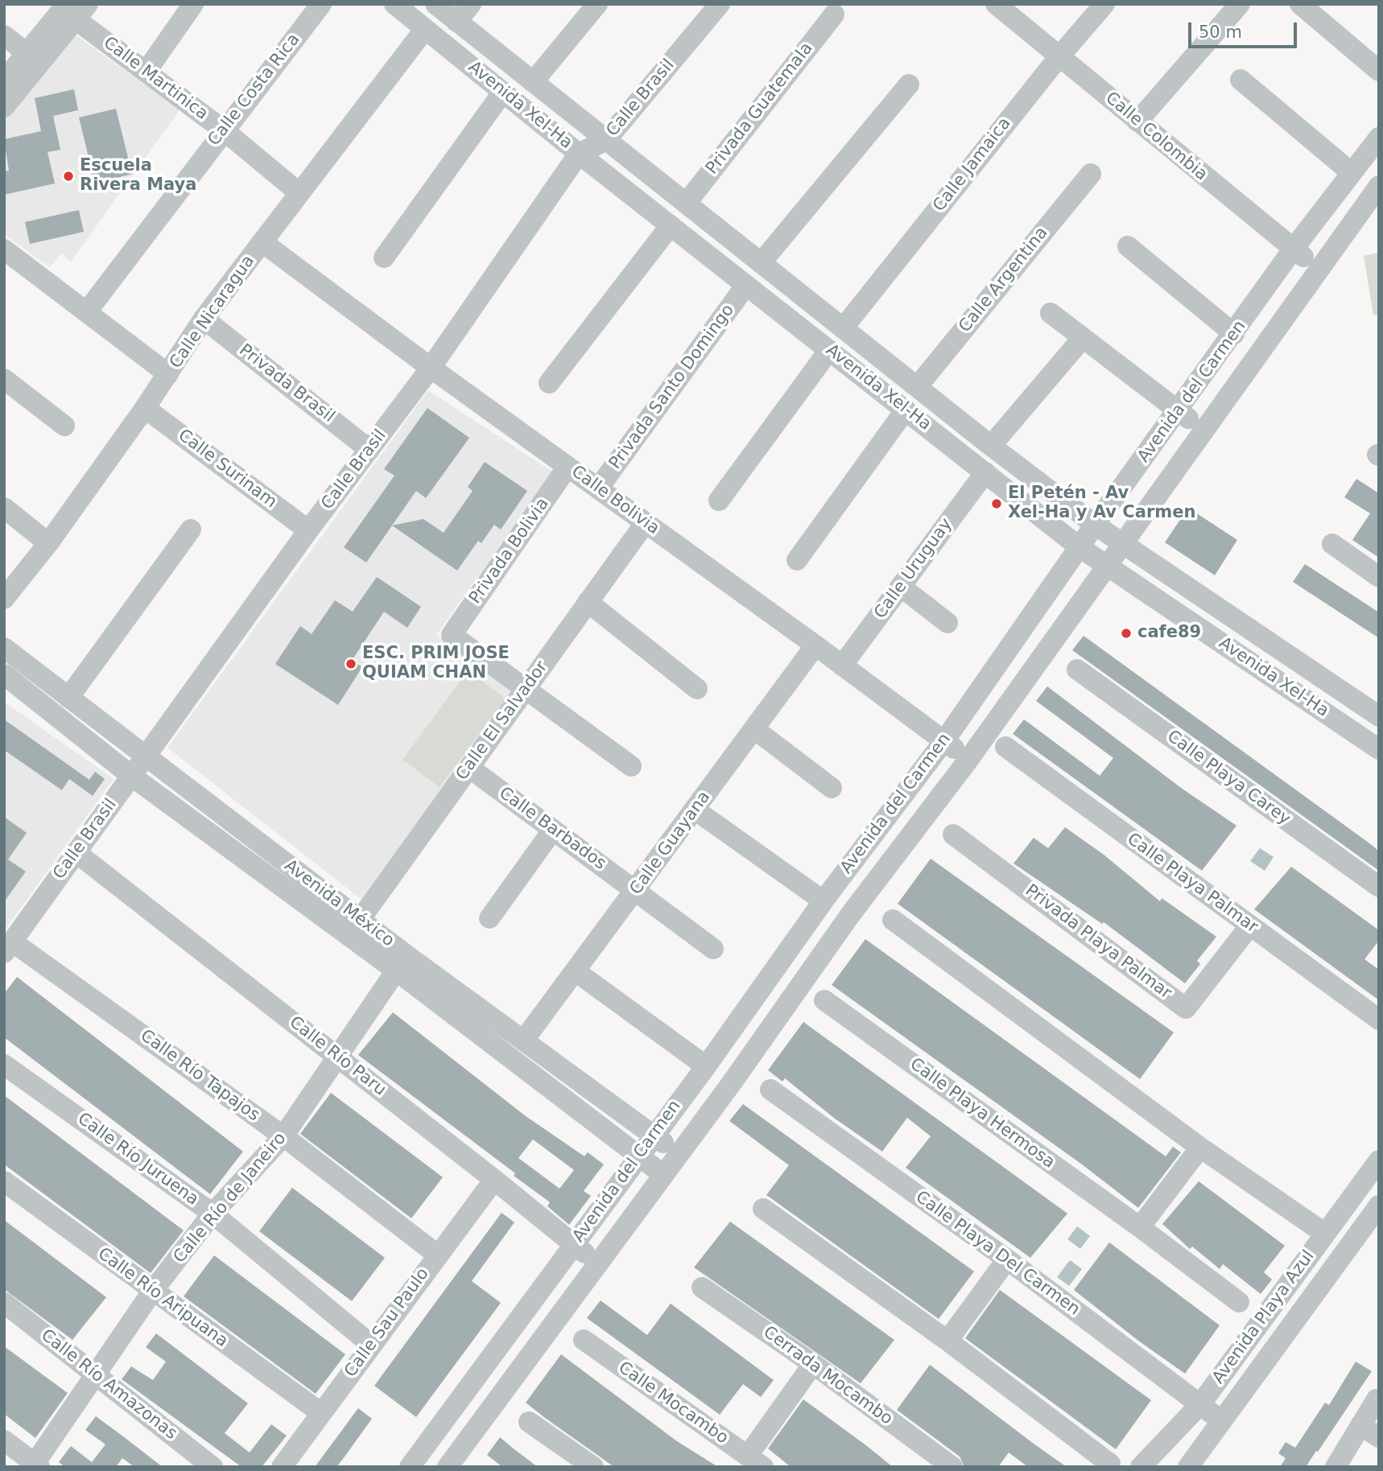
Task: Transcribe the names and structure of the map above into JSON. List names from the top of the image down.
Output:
{
  "streets": {
    "street": [
      "Calle Martinica",
      "Calle Costa Rica",
      "Calle Brasil",
      "Avenida Xel-Ha",
      "Privada Guatemala",
      "Calle Colombia",
      "Calle Jamaica",
      "Calle Argentina",
      "Calle Nicaragua",
      "Privada Brasil",
      "Privada Santo Domingo",
      "Avenida del Carmen",
      "Calle Surinam",
      "Calle Bolivia",
      "Privada Bolivia",
      "Calle Uruguay",
      "Calle El Salvador",
      "Calle Playa Carey",
      "Calle Barbados",
      "Calle Guayana",
      "Calle Playa Palmar",
      "Avenida México",
      "Privada Playa Palmar",
      "Calle Río Paru",
      "Calle Río Tapajos",
      "Calle Playa Hermosa",
      "Calle Río Juruena",
      "Calle Río de Janeiro",
      "Calle Playa Del Carmen",
      "Calle Río Aripuana",
      "Avenida Playa Azul",
      "Calle Sau Paulo",
      "Cerrada Mocambo",
      "Calle Río Amazonas",
      "Calle Mocambo"
    ]
  },
  "crossings": [
    ["Calle Martinica", "Calle Costa Rica"],
    ["Calle Martinica", "Calle Nicaragua"],
    ["Calle Brasil", "Avenida Xel-Ha"],
    ["Calle Brasil", "Privada Brasil"],
    ["Calle Brasil", "Calle Surinam"],
    ["Calle Brasil", "Calle Bolivia"],
    ["Calle Brasil", "Avenida México"],
    ["Calle Brasil", "Calle Río Paru"],
    ["Calle Brasil", "Calle Río Tapajos"],
    ["Avenida Xel-Ha", "Privada Guatemala"],
    ["Avenida Xel-Ha", "Calle Jamaica"],
    ["Avenida Xel-Ha", "Calle Argentina"],
    ["Avenida Xel-Ha", "Calle Nicaragua"],
    ["Avenida Xel-Ha", "Privada Santo Domingo"],
    ["Avenida Xel-Ha", "Avenida del Carmen"],
    ["Avenida Xel-Ha", "Calle Uruguay"],
    ["Calle Colombia", "Calle Jamaica"],
    ["Calle Colombia", "Avenida del Carmen"],
    ["Calle Nicaragua", "Privada Brasil"],
    ["Calle Nicaragua", "Calle Surinam"],
    ["Calle Nicaragua", "Calle Bolivia"],
    ["Privada Santo Domingo", "Calle Bolivia"],
    ["Avenida del Carmen", "Calle Bolivia"],
    ["Avenida del Carmen", "Avenida México"],
    ["Avenida del Carmen", "Calle Río Paru"],
    ["Calle Bolivia", "Privada Bolivia"],
    ["Calle Bolivia", "Calle Uruguay"],
    ["Calle Bolivia", "Calle El Salvador"],
    ["Calle Bolivia", "Calle Guayana"],
    ["Privada Bolivia", "Calle El Salvador"],
    ["Calle El Salvador", "Calle Barbados"],
    ["Calle El Salvador", "Avenida México"],
    ["Calle Barbados", "Calle Guayana"],
    ["Calle Guayana", "Avenida México"],
    ["Calle Playa Palmar", "Privada Playa Palmar"],
    ["Avenida México", "Calle Río de Janeiro"],
    ["Calle Río Paru", "Calle Río de Janeiro"],
    ["Calle Río Paru", "Calle Sau Paulo"],
    ["Calle Río Tapajos", "Calle Río de Janeiro"],
    ["Calle Río Tapajos", "Calle Sau Paulo"],
    ["Calle Río Juruena", "Calle Río de Janeiro"],
    ["Calle Río Juruena", "Calle Sau Paulo"],
    ["Calle Río de Janeiro", "Calle Río Aripuana"],
    ["Calle Río de Janeiro", "Calle Río Amazonas"],
    ["Calle Playa Del Carmen", "Avenida Playa Azul"],
    ["Calle Río Aripuana", "Calle Sau Paulo"]
  ],
  "places": [
    "Escuela Rivera Maya",
    "El Petén - Av Xel-Ha y Av Carmen",
    "cafe89",
    "ESC. PRIM JOSE QUIAM CHAN"
  ],
  "scale_bar": "50 m"
}
